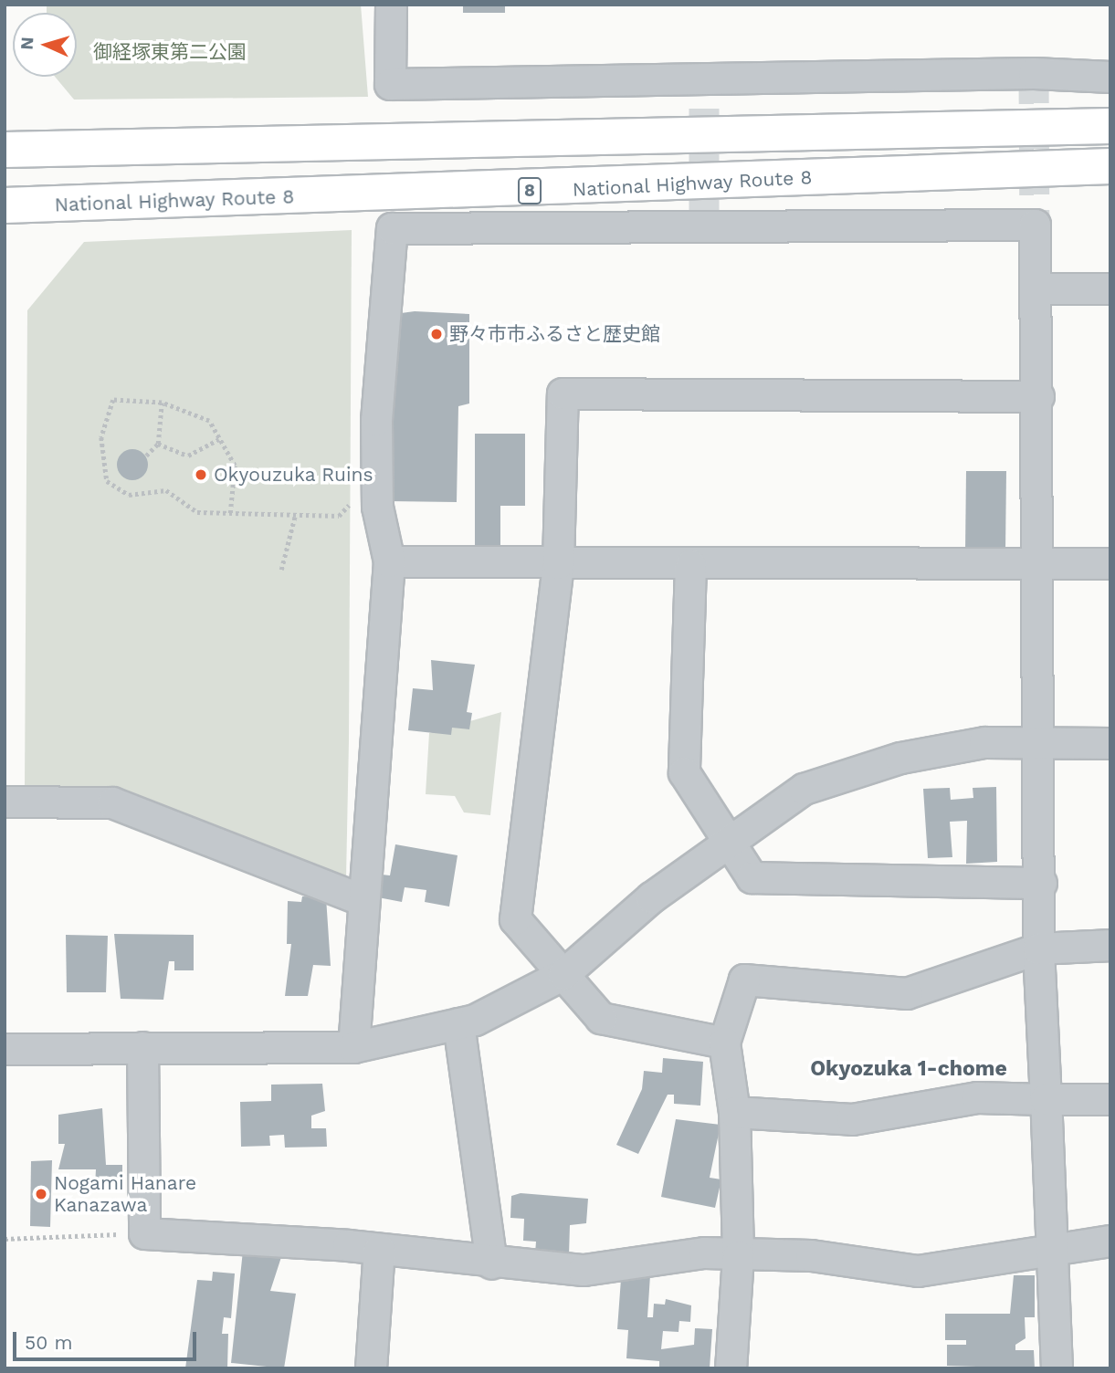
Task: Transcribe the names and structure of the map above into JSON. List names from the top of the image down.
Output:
{
  "streets": {
    "highway": ["National Highway Route 8", "8"]
  },
  "districts": ["Okyozuka 1-chome"],
  "parks": ["御経塚東第二公園"],
  "places": ["野々市市ふるさと歴史館", "Okyouzuka Ruins", "Nogami Hanare Kanazawa"],
  "scale_bar": "50 m",
  "north": "left"
}
